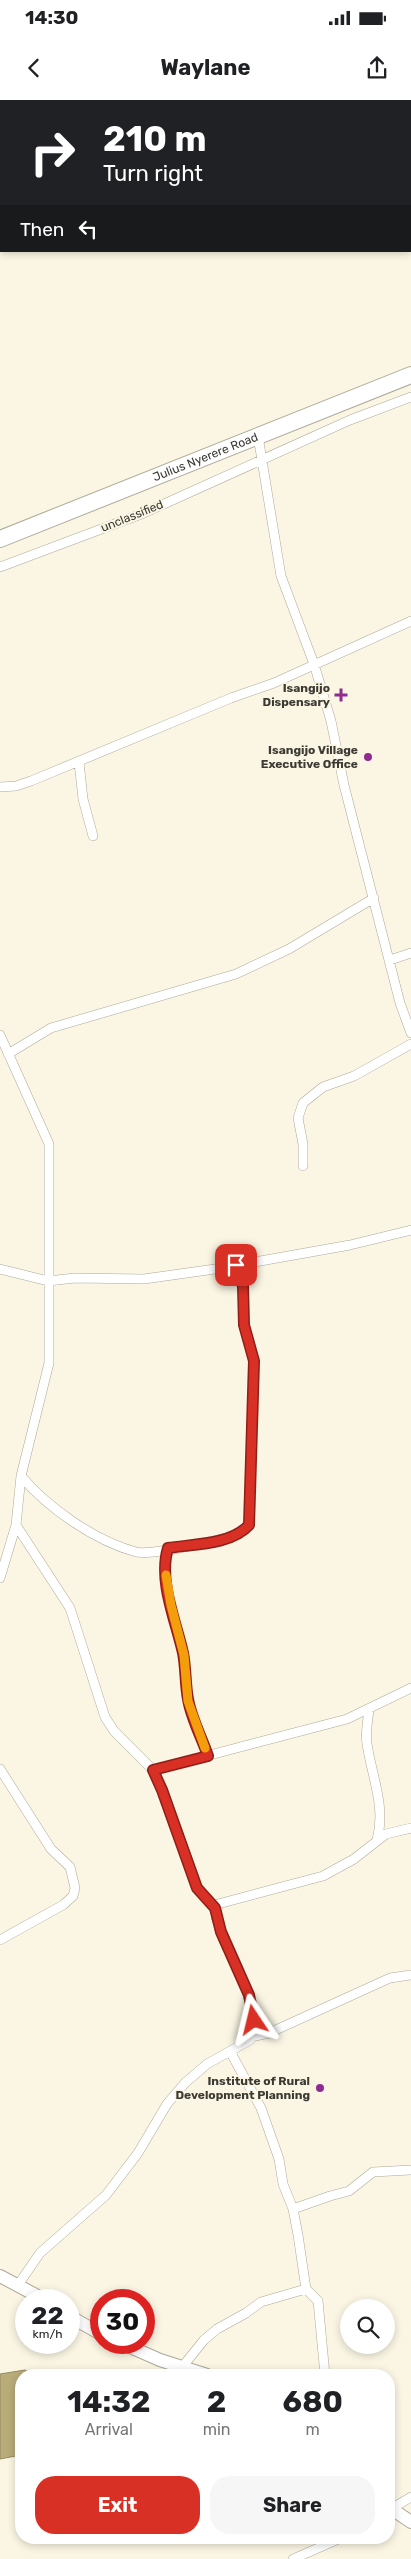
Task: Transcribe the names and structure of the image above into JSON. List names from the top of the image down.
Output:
{
  "streets": {
    "highway": ["Julius Nyerere Road"],
    "street": ["unclassified"]
  },
  "places": {
    "health": ["Isangijo Dispensary"],
    "other": ["Isangijo Village Executive Office", "Institute of Rural Development Planning"]
  },
  "page": {
    "status": "14:30",
    "header": "Waylane",
    "turn": ["210 m", "Turn right"],
    "then": "Then",
    "speed": "22 km/h",
    "limit": "30",
    "eta": [
      "14:32",
      "Arrival",
      "2",
      "min",
      "680",
      "m"
    ],
    "buttons": ["Exit", "Share"]
  }
}
